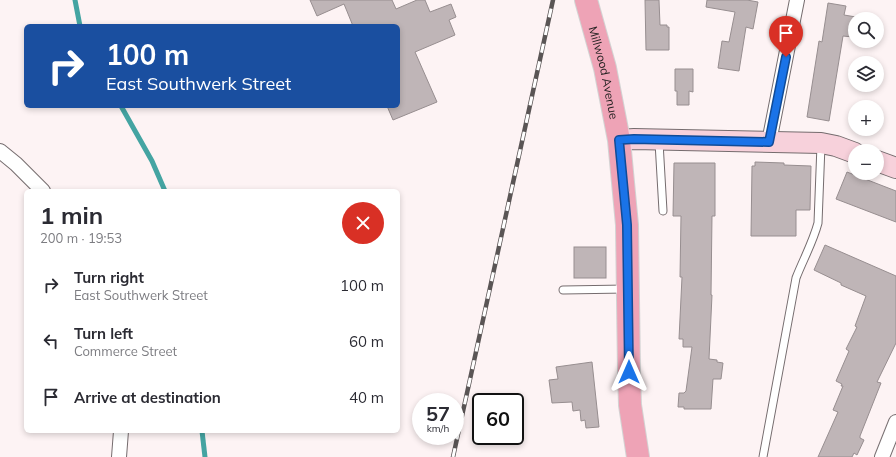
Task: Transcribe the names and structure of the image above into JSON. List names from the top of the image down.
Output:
{
  "streets": {
    "main road": ["Millwood Avenue"]
  },
  "page": {
    "map_buttons": ["+", "−"],
    "turn": ["100 m", "East Southwerk Street"],
    "heading": ["1 min", "200 m · 19:53"],
    "list": [
      {
        "name": "Turn right",
        "note": "East Southwerk Street",
        "value": "100 m"
      },
      {
        "name": "Turn left",
        "note": "Commerce Street",
        "value": "60 m"
      },
      {
        "name": "Arrive at destination",
        "value": "40 m"
      }
    ],
    "speed": "57 km/h",
    "limit": "60"
  }
}
